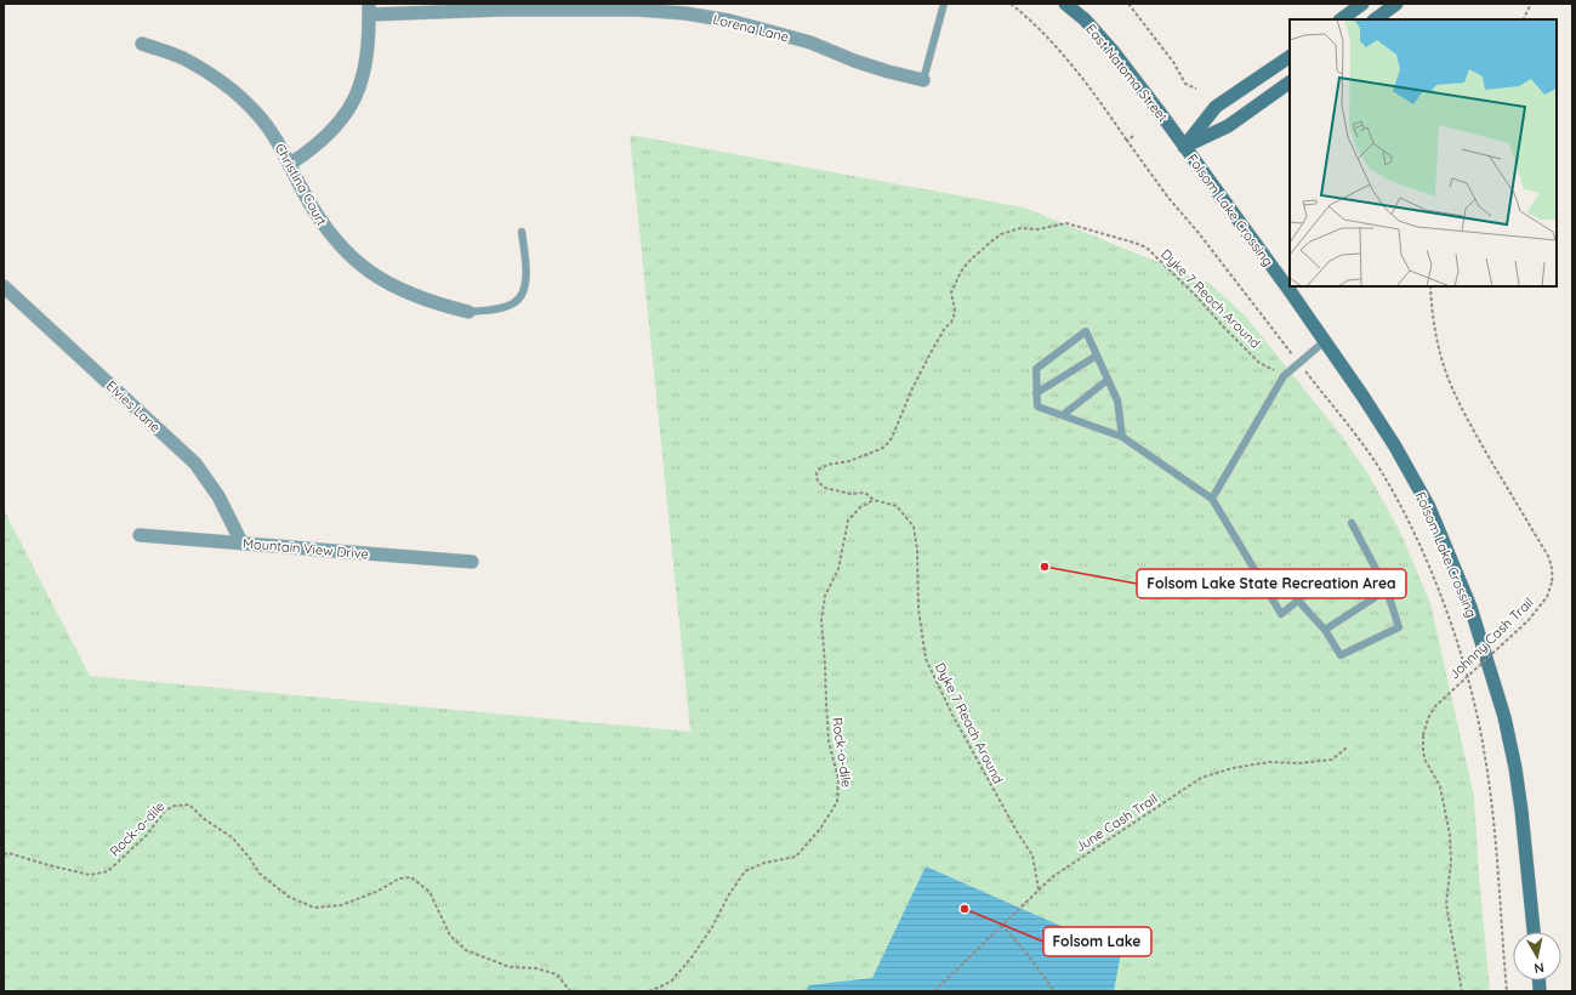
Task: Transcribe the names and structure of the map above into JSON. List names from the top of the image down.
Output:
{
  "streets": {
    "main road": ["East Natoma Street", "Folsom Lake Crossing"],
    "street": [
      "Lorena Lane",
      "Christina Court",
      "Elvies Lane",
      "Mountain View Drive"
    ],
    "path": [
      "Dyke 7 Reach Around",
      "Johnny Cash Trail",
      "Rock-o-dile",
      "June Cash Trail"
    ]
  },
  "crossings": [
    ["East Natoma Street", "Folsom Lake Crossing"],
    ["Dyke 7 Reach Around", "Rock-o-dile"],
    ["Dyke 7 Reach Around", "June Cash Trail"],
    ["Elvies Lane", "Mountain View Drive"]
  ],
  "places": ["Folsom Lake State Recreation Area", "Folsom Lake"],
  "north": "bottom"
}
